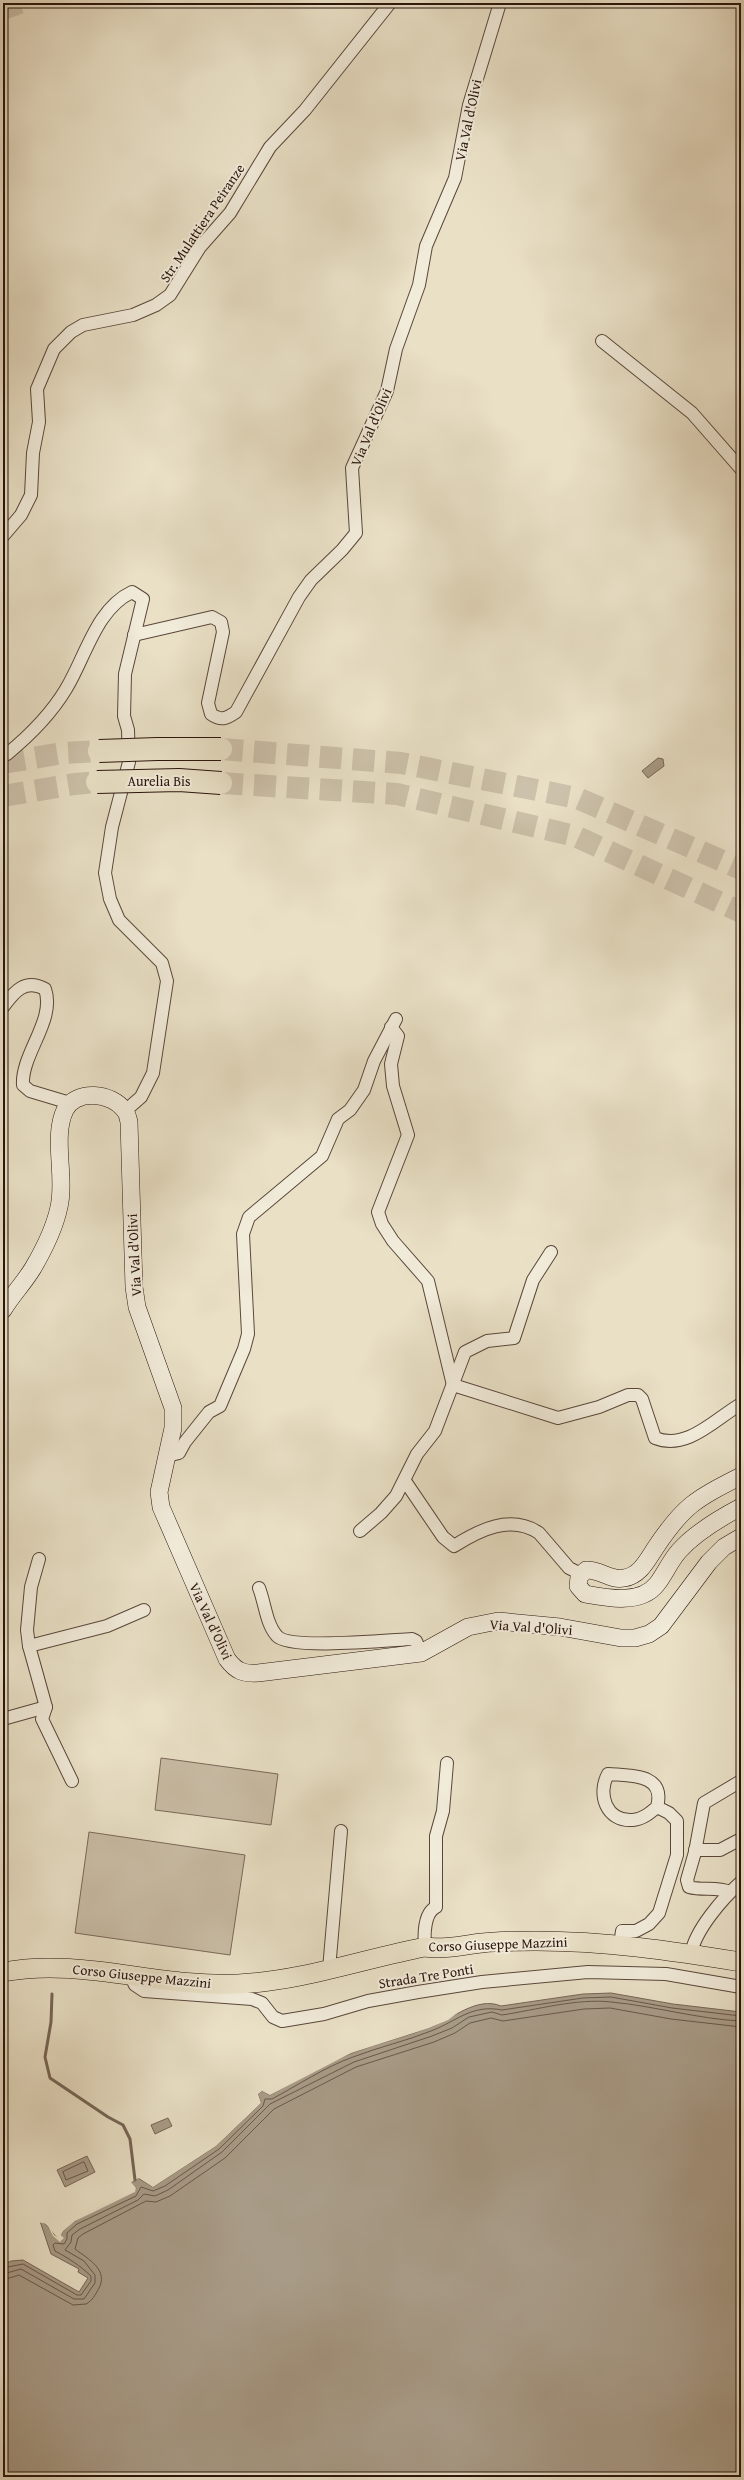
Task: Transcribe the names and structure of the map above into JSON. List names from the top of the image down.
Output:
{
  "streets": {
    "highway": ["Aurelia Bis"],
    "main road": ["Corso Giuseppe Mazzini"],
    "street": ["Via Val d'Olivi", "Str. Mulattiera Peiranze", "Strada Tre Ponti"]
  },
  "crossings": [
    ["Corso Giuseppe Mazzini", "Strada Tre Ponti"]
  ]
}
